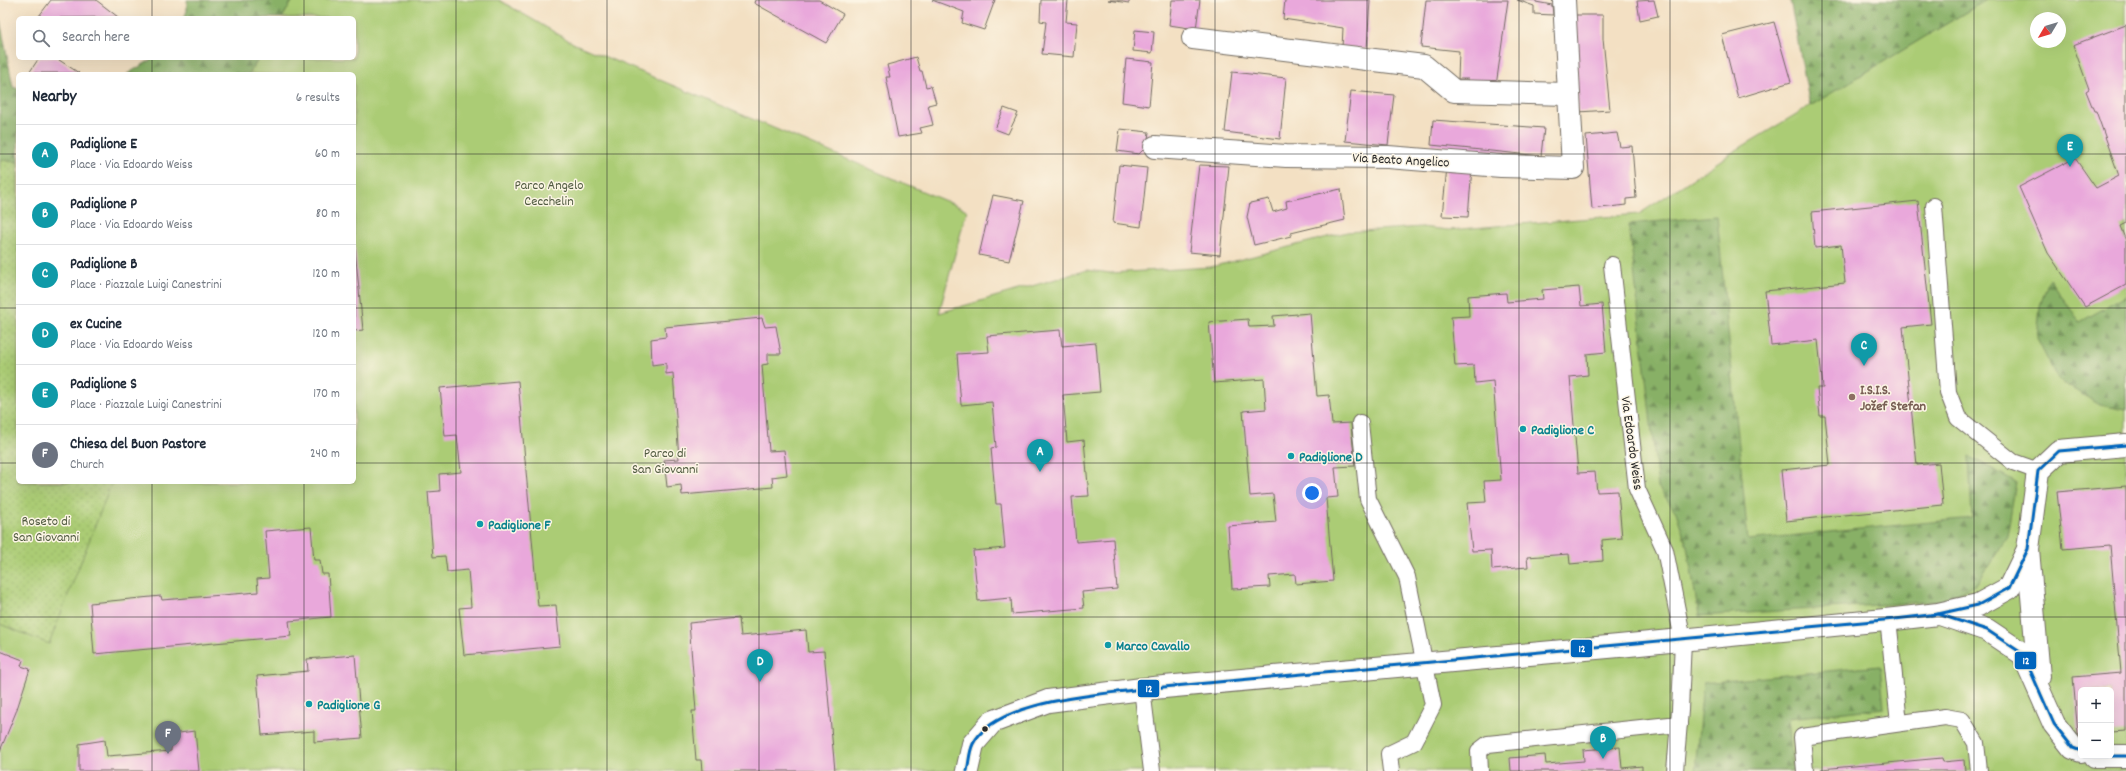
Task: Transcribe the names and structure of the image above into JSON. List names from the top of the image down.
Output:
{
  "streets": {
    "street": ["Via Beato Angelico"],
    "lane": ["Via Edoardo Weiss"]
  },
  "parks": ["Parco Angelo Cecchelin", "Parco di San Giovanni", "Roseto di San Giovanni"],
  "places": [
    "I.S.I.S. Jožef Stefan",
    "Padiglione C",
    "Padiglione D",
    "Padiglione F",
    "Marco Cavallo",
    "Padiglione G"
  ],
  "lines": ["transit line 12"],
  "north": "bottom left",
  "page": {
    "search": "Search here",
    "heading": ["Nearby", "6 results"],
    "list": [
      {
        "mark": "A",
        "name": "Padiglione E",
        "note": "Place · Via Edoardo Weiss",
        "value": "60 m"
      },
      {
        "mark": "B",
        "name": "Padiglione P",
        "note": "Place · Via Edoardo Weiss",
        "value": "80 m"
      },
      {
        "mark": "C",
        "name": "Padiglione B",
        "note": "Place · Piazzale Luigi Canestrini",
        "value": "120 m"
      },
      {
        "mark": "D",
        "name": "ex Cucine",
        "note": "Place · Via Edoardo Weiss",
        "value": "120 m"
      },
      {
        "mark": "E",
        "name": "Padiglione S",
        "note": "Place · Piazzale Luigi Canestrini",
        "value": "170 m"
      },
      {
        "mark": "F",
        "name": "Chiesa del Buon Pastore",
        "note": "Church",
        "value": "240 m"
      }
    ],
    "pins": [
      "E",
      "C",
      "A",
      "D",
      "F",
      "B"
    ],
    "map_buttons": ["+", "−"]
  }
}
